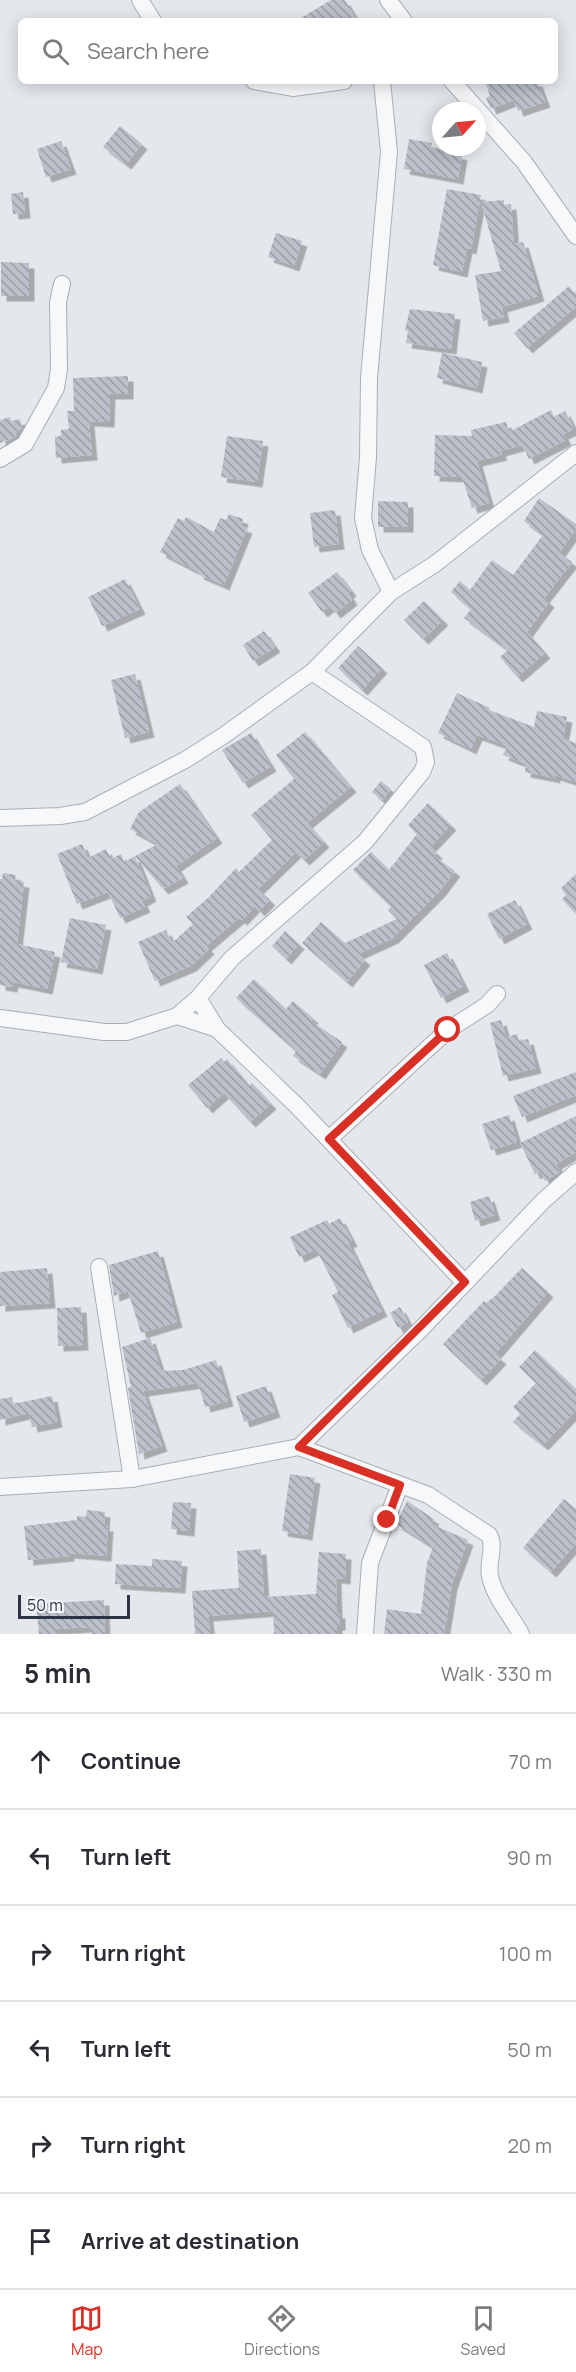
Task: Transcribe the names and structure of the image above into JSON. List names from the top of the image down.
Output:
{
  "scale_bar": "50 m",
  "north": "top right",
  "page": {
    "search": "Search here",
    "scale": "50 m",
    "heading": ["5 min", "Walk · 330 m"],
    "list": [
      ["Continue", "70 m"],
      ["Turn left", "90 m"],
      ["Turn right", "100 m"],
      ["Turn left", "50 m"],
      ["Turn right", "20 m"],
      "Arrive at destination"
    ],
    "nav": ["Map", "Directions", "Saved"]
  }
}
